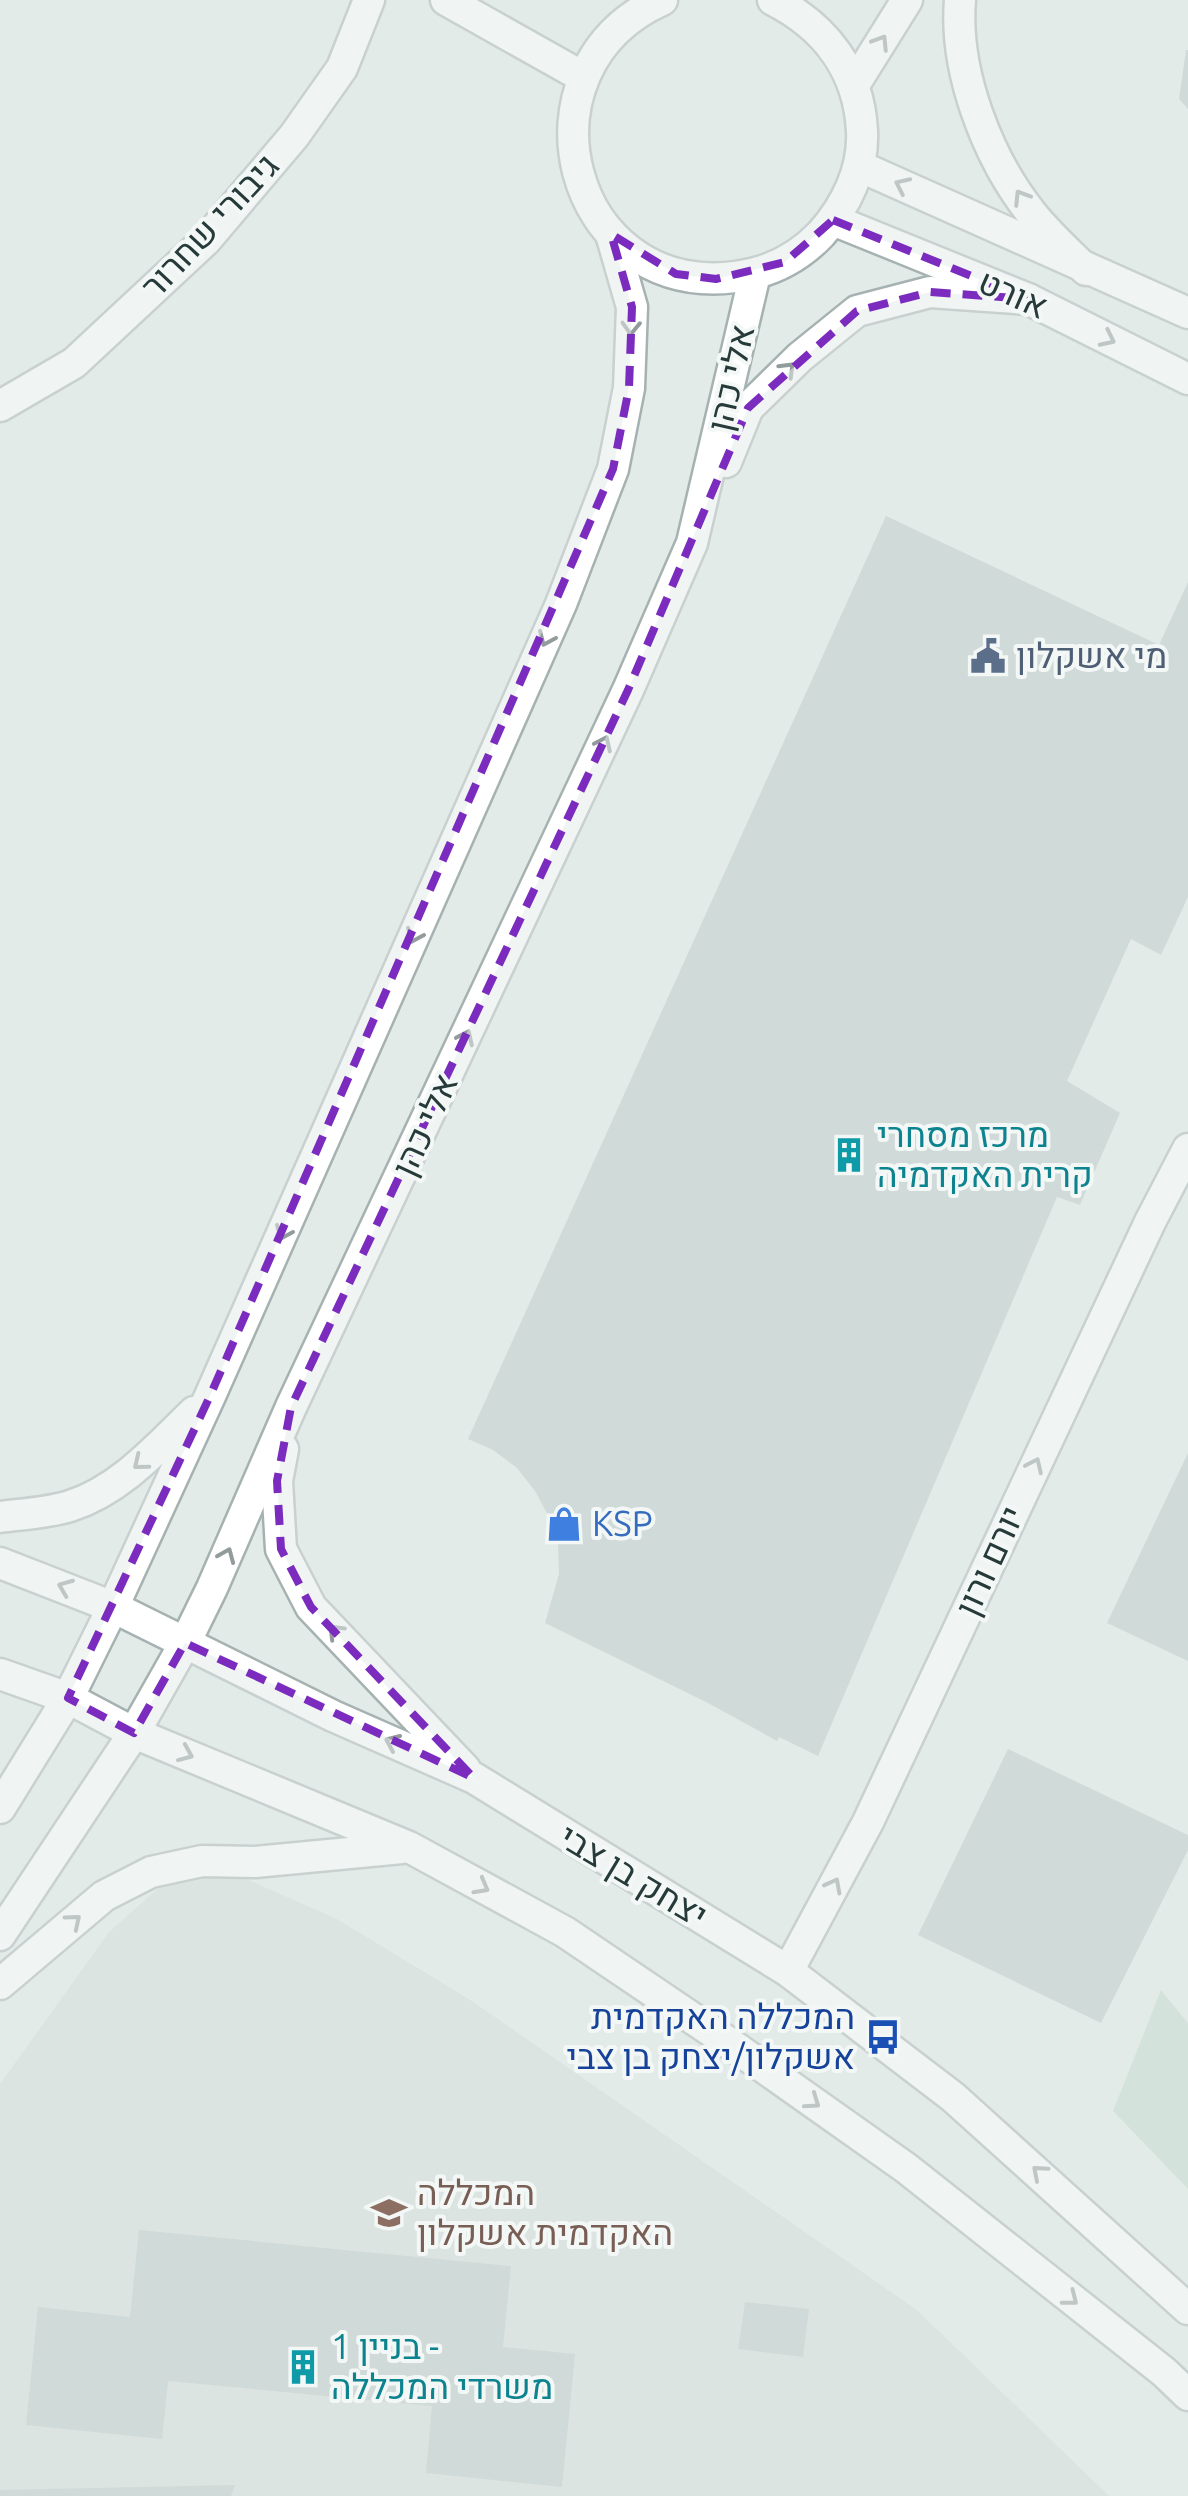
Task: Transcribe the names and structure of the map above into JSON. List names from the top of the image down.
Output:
{
  "streets": {
    "street": [
      "גיבורי שחרור",
      "אורט",
      "אלי כהן",
      "יורם ורון",
      "יצחק בן צבי"
    ]
  },
  "crossings": [
    ["אלי כהן", "יצחק בן צבי"],
    ["יורם ורון", "יצחק בן צבי"]
  ],
  "one_way": ["יורם ורון"],
  "places": {
    "public building": ["מי אשקלון"],
    "building": ["מרכז מסחרי קרית האקדמיה", "בניין 1 - משרדי המכללה"],
    "shop": ["KSP"],
    "bus stop": ["המכללה האקדמית אשקלון/יצחק בן צבי"],
    "school or university": ["המכללה האקדמית אשקלון"]
  }
}
